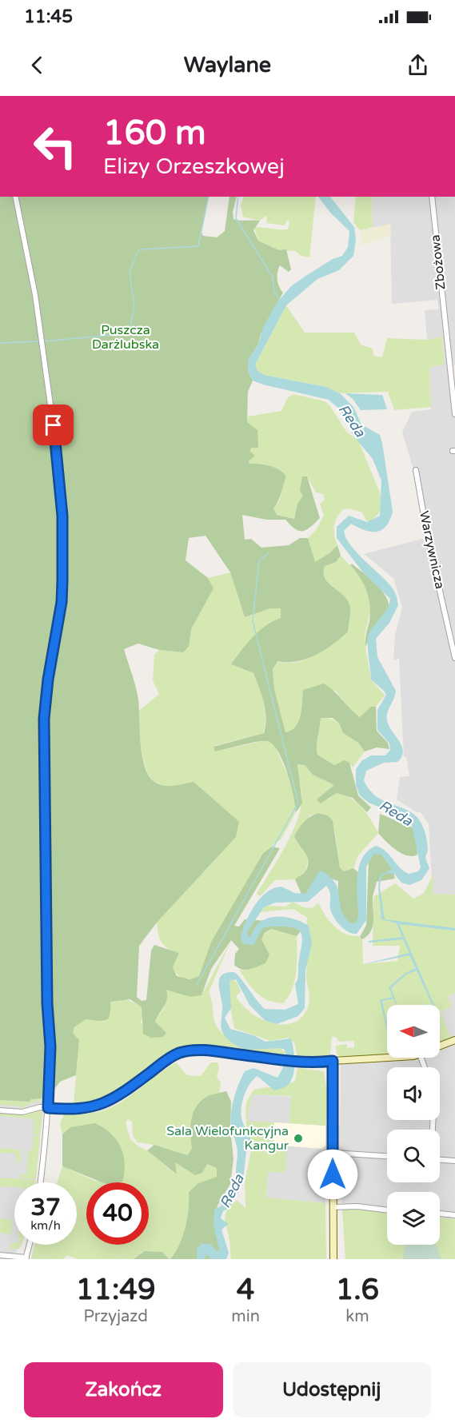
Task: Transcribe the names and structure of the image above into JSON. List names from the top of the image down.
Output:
{
  "streets": {
    "street": ["Zbożowa", "Warzywnicza"]
  },
  "water": ["Reda"],
  "parks": ["Puszcza Darżlubska"],
  "places": ["Sala Wielofunkcyjna Kangur"],
  "north": "left",
  "page": {
    "status": "11:45",
    "header": "Waylane",
    "turn": ["160 m", "Elizy Orzeszkowej"],
    "speed": "37 km/h",
    "limit": "40",
    "eta": [
      "11:49",
      "Przyjazd",
      "4",
      "min",
      "1.6",
      "km"
    ],
    "buttons": ["Zakończ", "Udostępnij"]
  }
}
